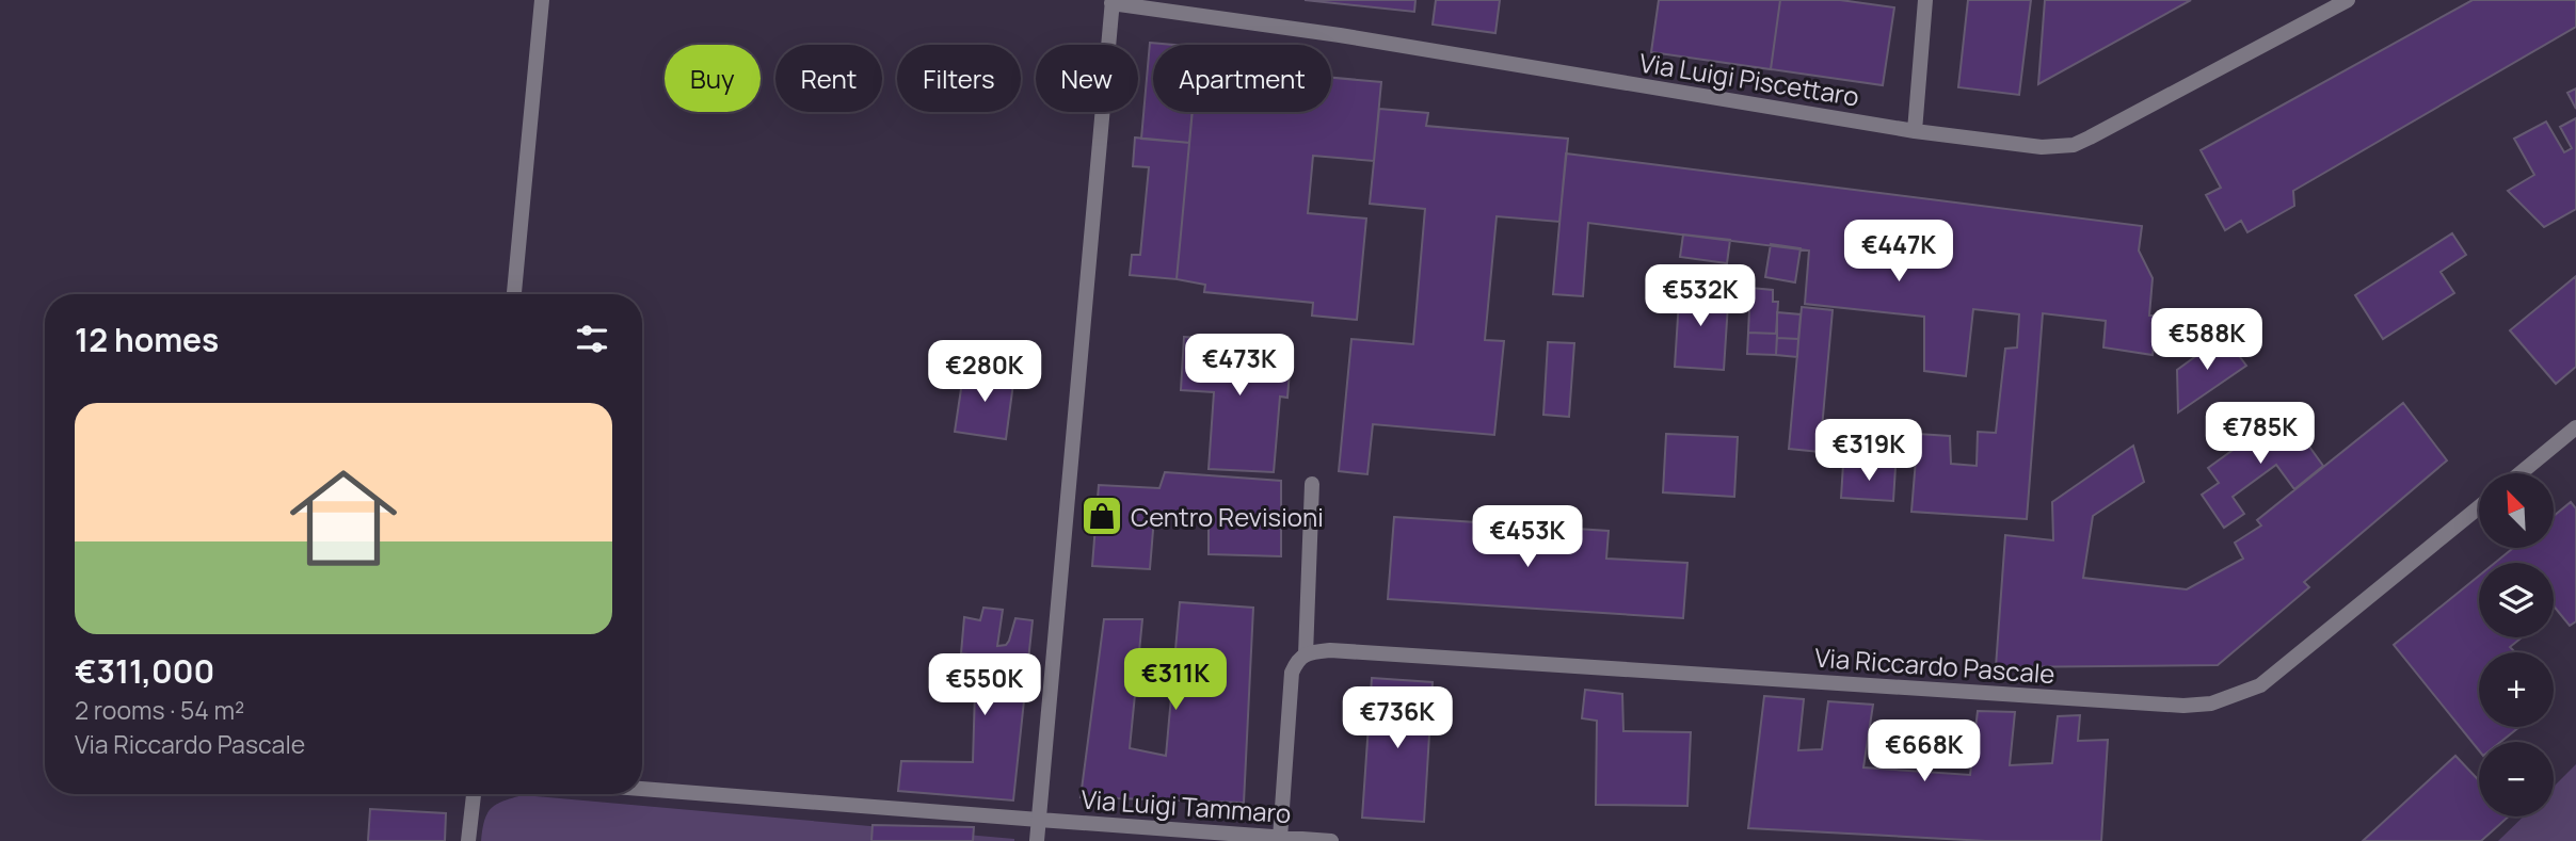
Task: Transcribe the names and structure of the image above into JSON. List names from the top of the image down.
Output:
{
  "streets": {
    "street": ["Via Luigi Piscettaro", "Via Riccardo Pascale", "Via Luigi Tammaro"]
  },
  "places": {
    "shop": ["Centro Revisioni"]
  },
  "north": "top left",
  "page": {
    "chip": [
      "Buy",
      "Rent",
      "Filters",
      "New",
      "Apartment"
    ],
    "price": [
      "€447K",
      "€532K",
      "€588K",
      "€473K",
      "€280K",
      "€785K",
      "€319K",
      "€453K",
      "€311K",
      "€550K",
      "€736K",
      "€668K"
    ],
    "heading": "12 homes",
    "list": [
      {
        "name": "€311,000",
        "note": "2 rooms · 54 m² · Via Riccardo Pascale"
      }
    ],
    "map_buttons": ["+", "−"]
  }
}
